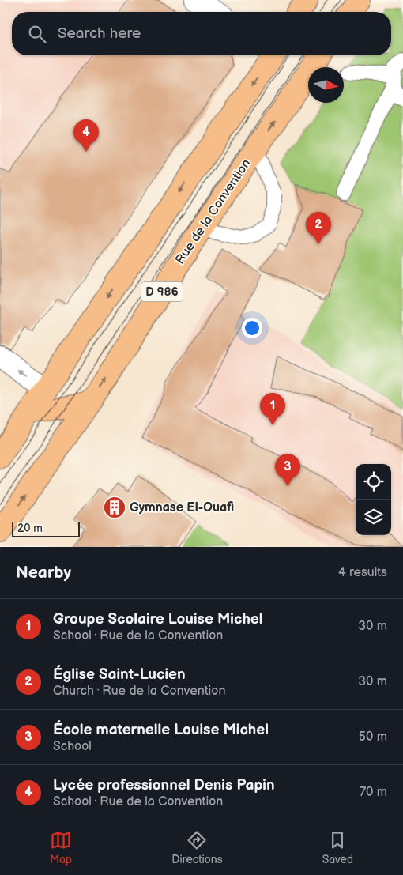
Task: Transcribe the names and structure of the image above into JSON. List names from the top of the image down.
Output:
{
  "streets": {
    "main road": ["Rue de la Convention", "D 986"]
  },
  "places": {
    "building": ["Gymnase El-Ouafi"]
  },
  "scale_bar": "20 m",
  "north": "right",
  "page": {
    "search": "Search here",
    "pins": [
      "4",
      "2",
      "1",
      "3"
    ],
    "scale": "20 m",
    "heading": ["Nearby", "4 results"],
    "list": [
      {
        "mark": "1",
        "name": "Groupe Scolaire Louise Michel",
        "note": "School · Rue de la Convention",
        "value": "30 m"
      },
      {
        "mark": "2",
        "name": "Église Saint-Lucien",
        "note": "Church · Rue de la Convention",
        "value": "30 m"
      },
      {
        "mark": "3",
        "name": "École maternelle Louise Michel",
        "note": "School",
        "value": "50 m"
      },
      {
        "mark": "4",
        "name": "Lycée professionnel Denis Papin",
        "note": "School · Rue de la Convention",
        "value": "70 m"
      }
    ],
    "nav": ["Map", "Directions", "Saved"]
  }
}
